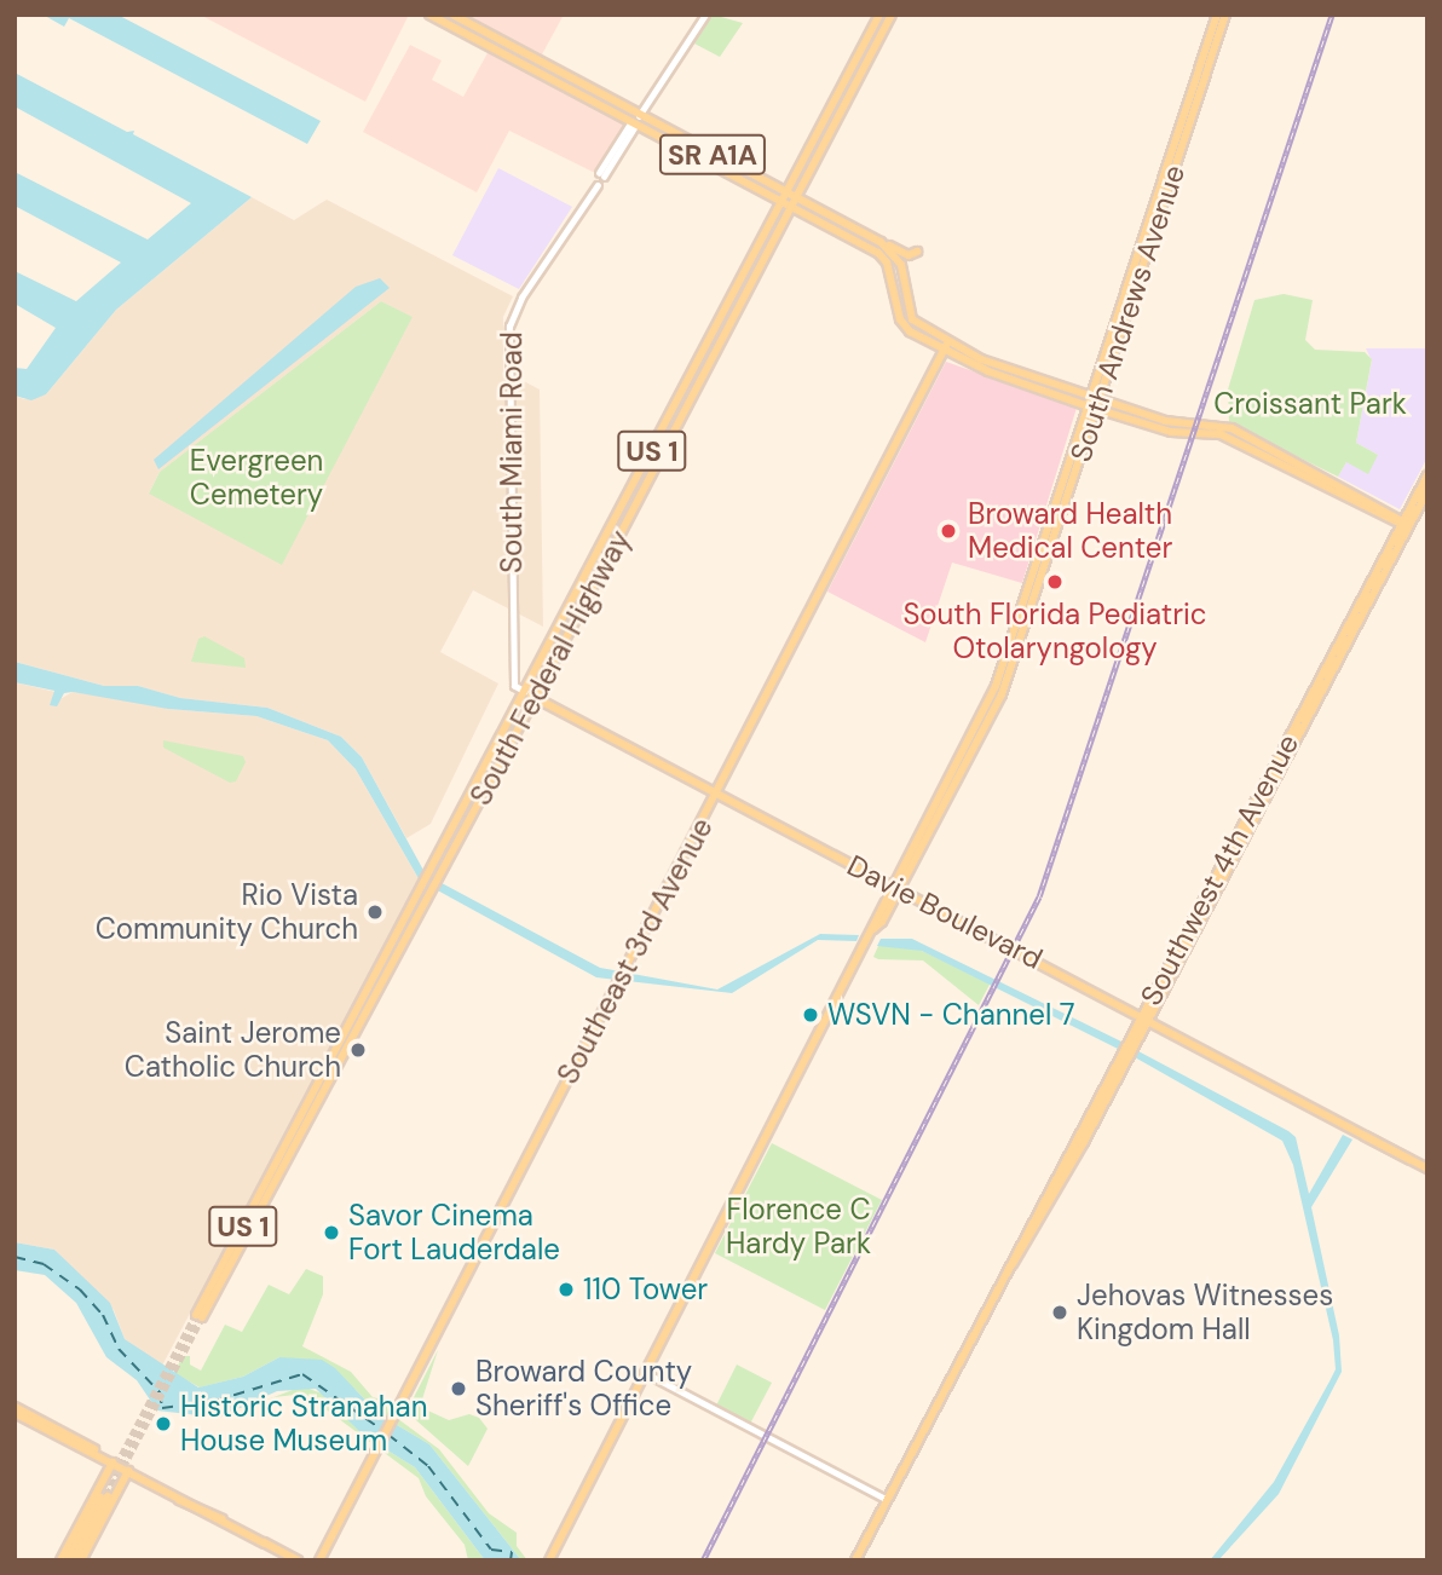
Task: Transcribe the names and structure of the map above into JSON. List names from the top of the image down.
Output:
{
  "streets": {
    "main road": [
      "SR A1A",
      "South Andrews Avenue",
      "US 1",
      "South Federal Highway",
      "Southwest 4th Avenue",
      "Davie Boulevard",
      "Southeast 3rd Avenue"
    ],
    "street": ["South Miami Road"]
  },
  "crossings": [
    ["SR A1A", "South Miami Road"],
    ["SR A1A", "South Federal Highway"],
    ["South Andrews Avenue", "Davie Boulevard"],
    ["South Miami Road", "South Federal Highway"],
    ["South Miami Road", "Davie Boulevard"],
    ["South Federal Highway", "Davie Boulevard"],
    ["Southwest 4th Avenue", "Davie Boulevard"],
    ["Davie Boulevard", "Southeast 3rd Avenue"]
  ],
  "parks": ["Croissant Park", "Evergreen Cemetery", "Florence C Hardy Park"],
  "places": [
    "Broward Health Medical Center",
    "South Florida Pediatric Otolaryngology",
    "Rio Vista Community Church",
    "WSVN - Channel 7",
    "Saint Jerome Catholic Church",
    "Savor Cinema Fort Lauderdale",
    "110 Tower",
    "Jehovas Witnesses Kingdom Hall",
    "Broward County Sheriff's Office",
    "Historic Stranahan House Museum"
  ]
}
